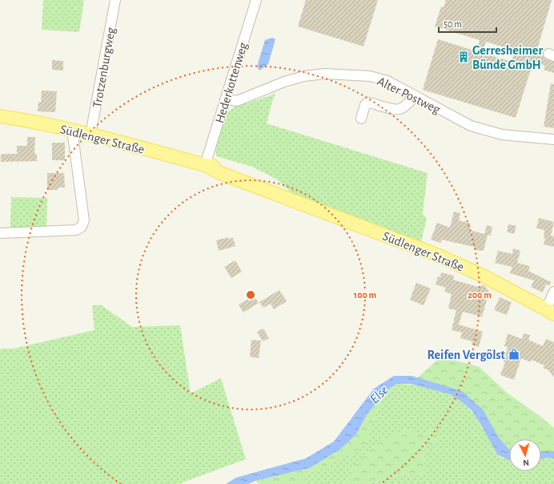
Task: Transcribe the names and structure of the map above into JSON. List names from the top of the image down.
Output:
{
  "streets": {
    "main road": ["Südlenger Straße"],
    "street": ["Trotzenburgweg", "Hederkottenweg", "Alter Postweg"]
  },
  "crossings": [
    ["Trotzenburgweg", "Südlenger Straße"],
    ["Hederkottenweg", "Alter Postweg"],
    ["Hederkottenweg", "Südlenger Straße"]
  ],
  "water": ["Else"],
  "places": {
    "building": ["Gerresheimer Bünde GmbH"],
    "shop": ["Reifen Vergölst"]
  },
  "scale_bar": "50 m",
  "north": "bottom",
  "rings": ["100 m", "200 m"]
}
